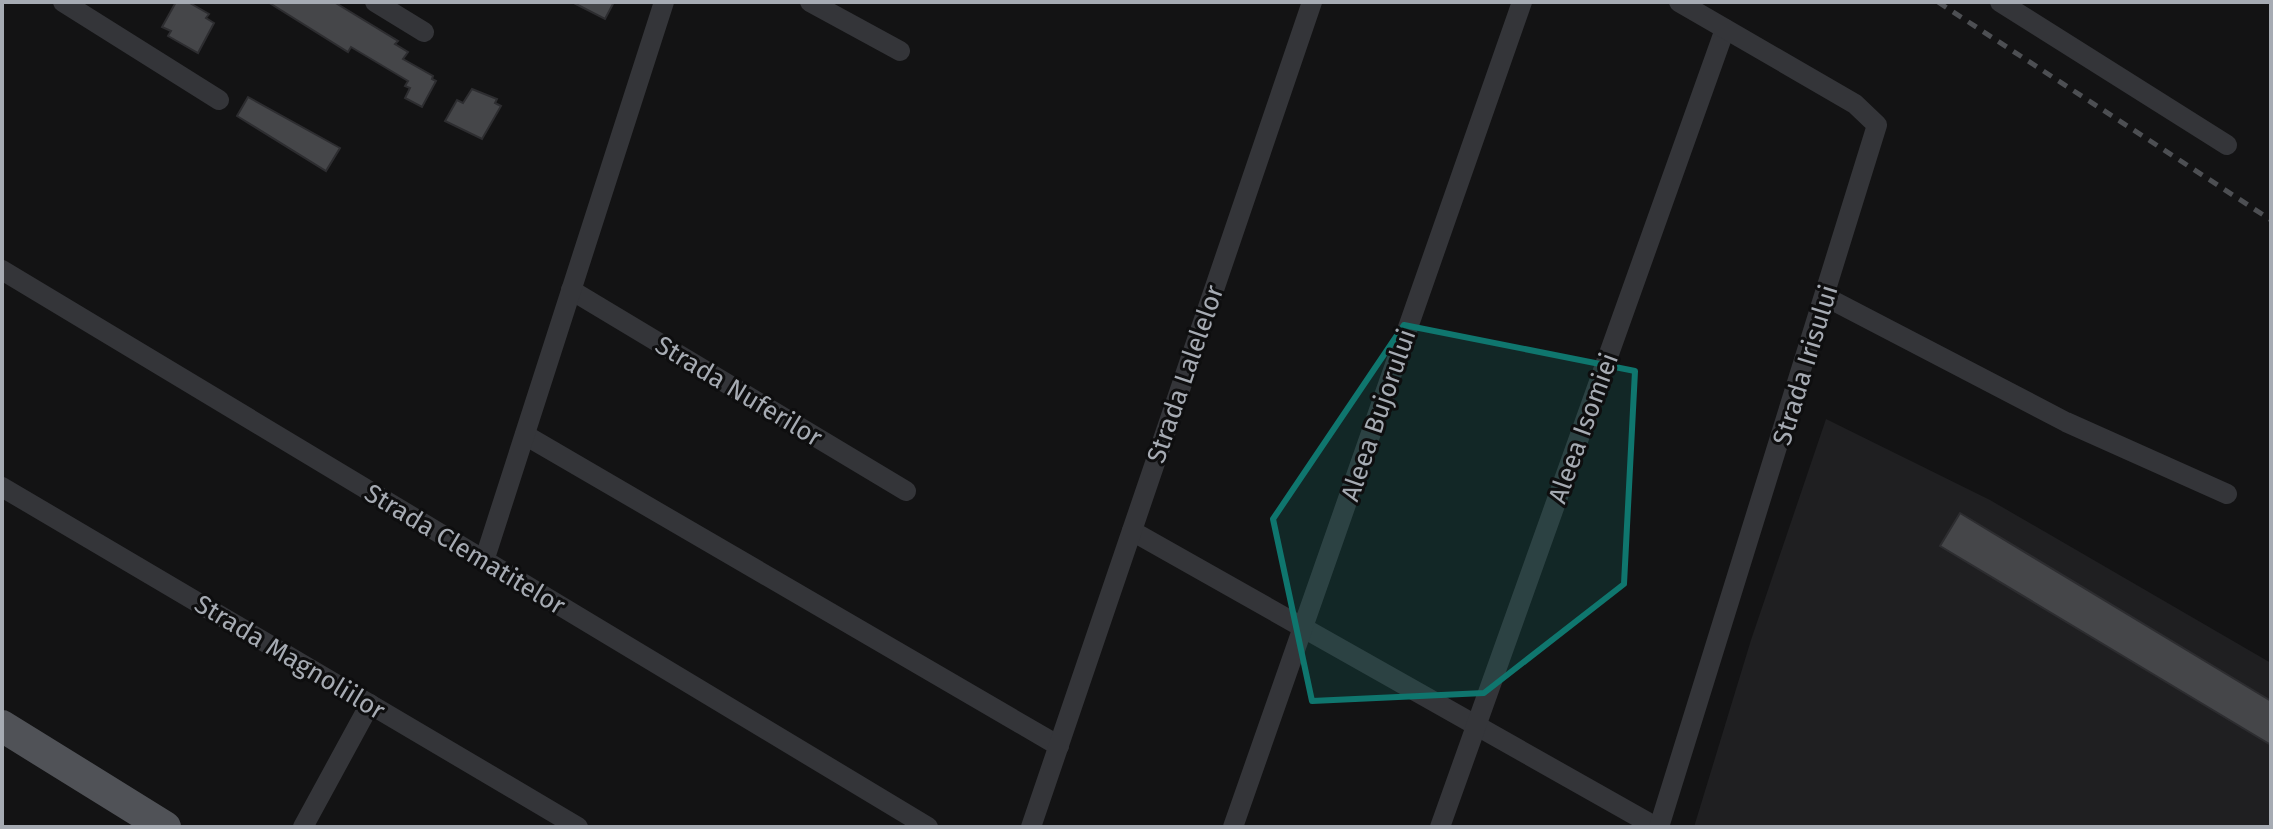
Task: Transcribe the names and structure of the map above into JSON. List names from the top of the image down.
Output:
{
  "streets": {
    "street": [
      "Strada Irisului",
      "Strada Lalelelor",
      "Strada Nuferilor",
      "Aleea Bujorului",
      "Aleea Isomiei",
      "Strada Clematitelor",
      "Strada Magnoliilor"
    ]
  },
  "crossings": [
    ["Strada Irisului", "Aleea Isomiei"]
  ]
}
